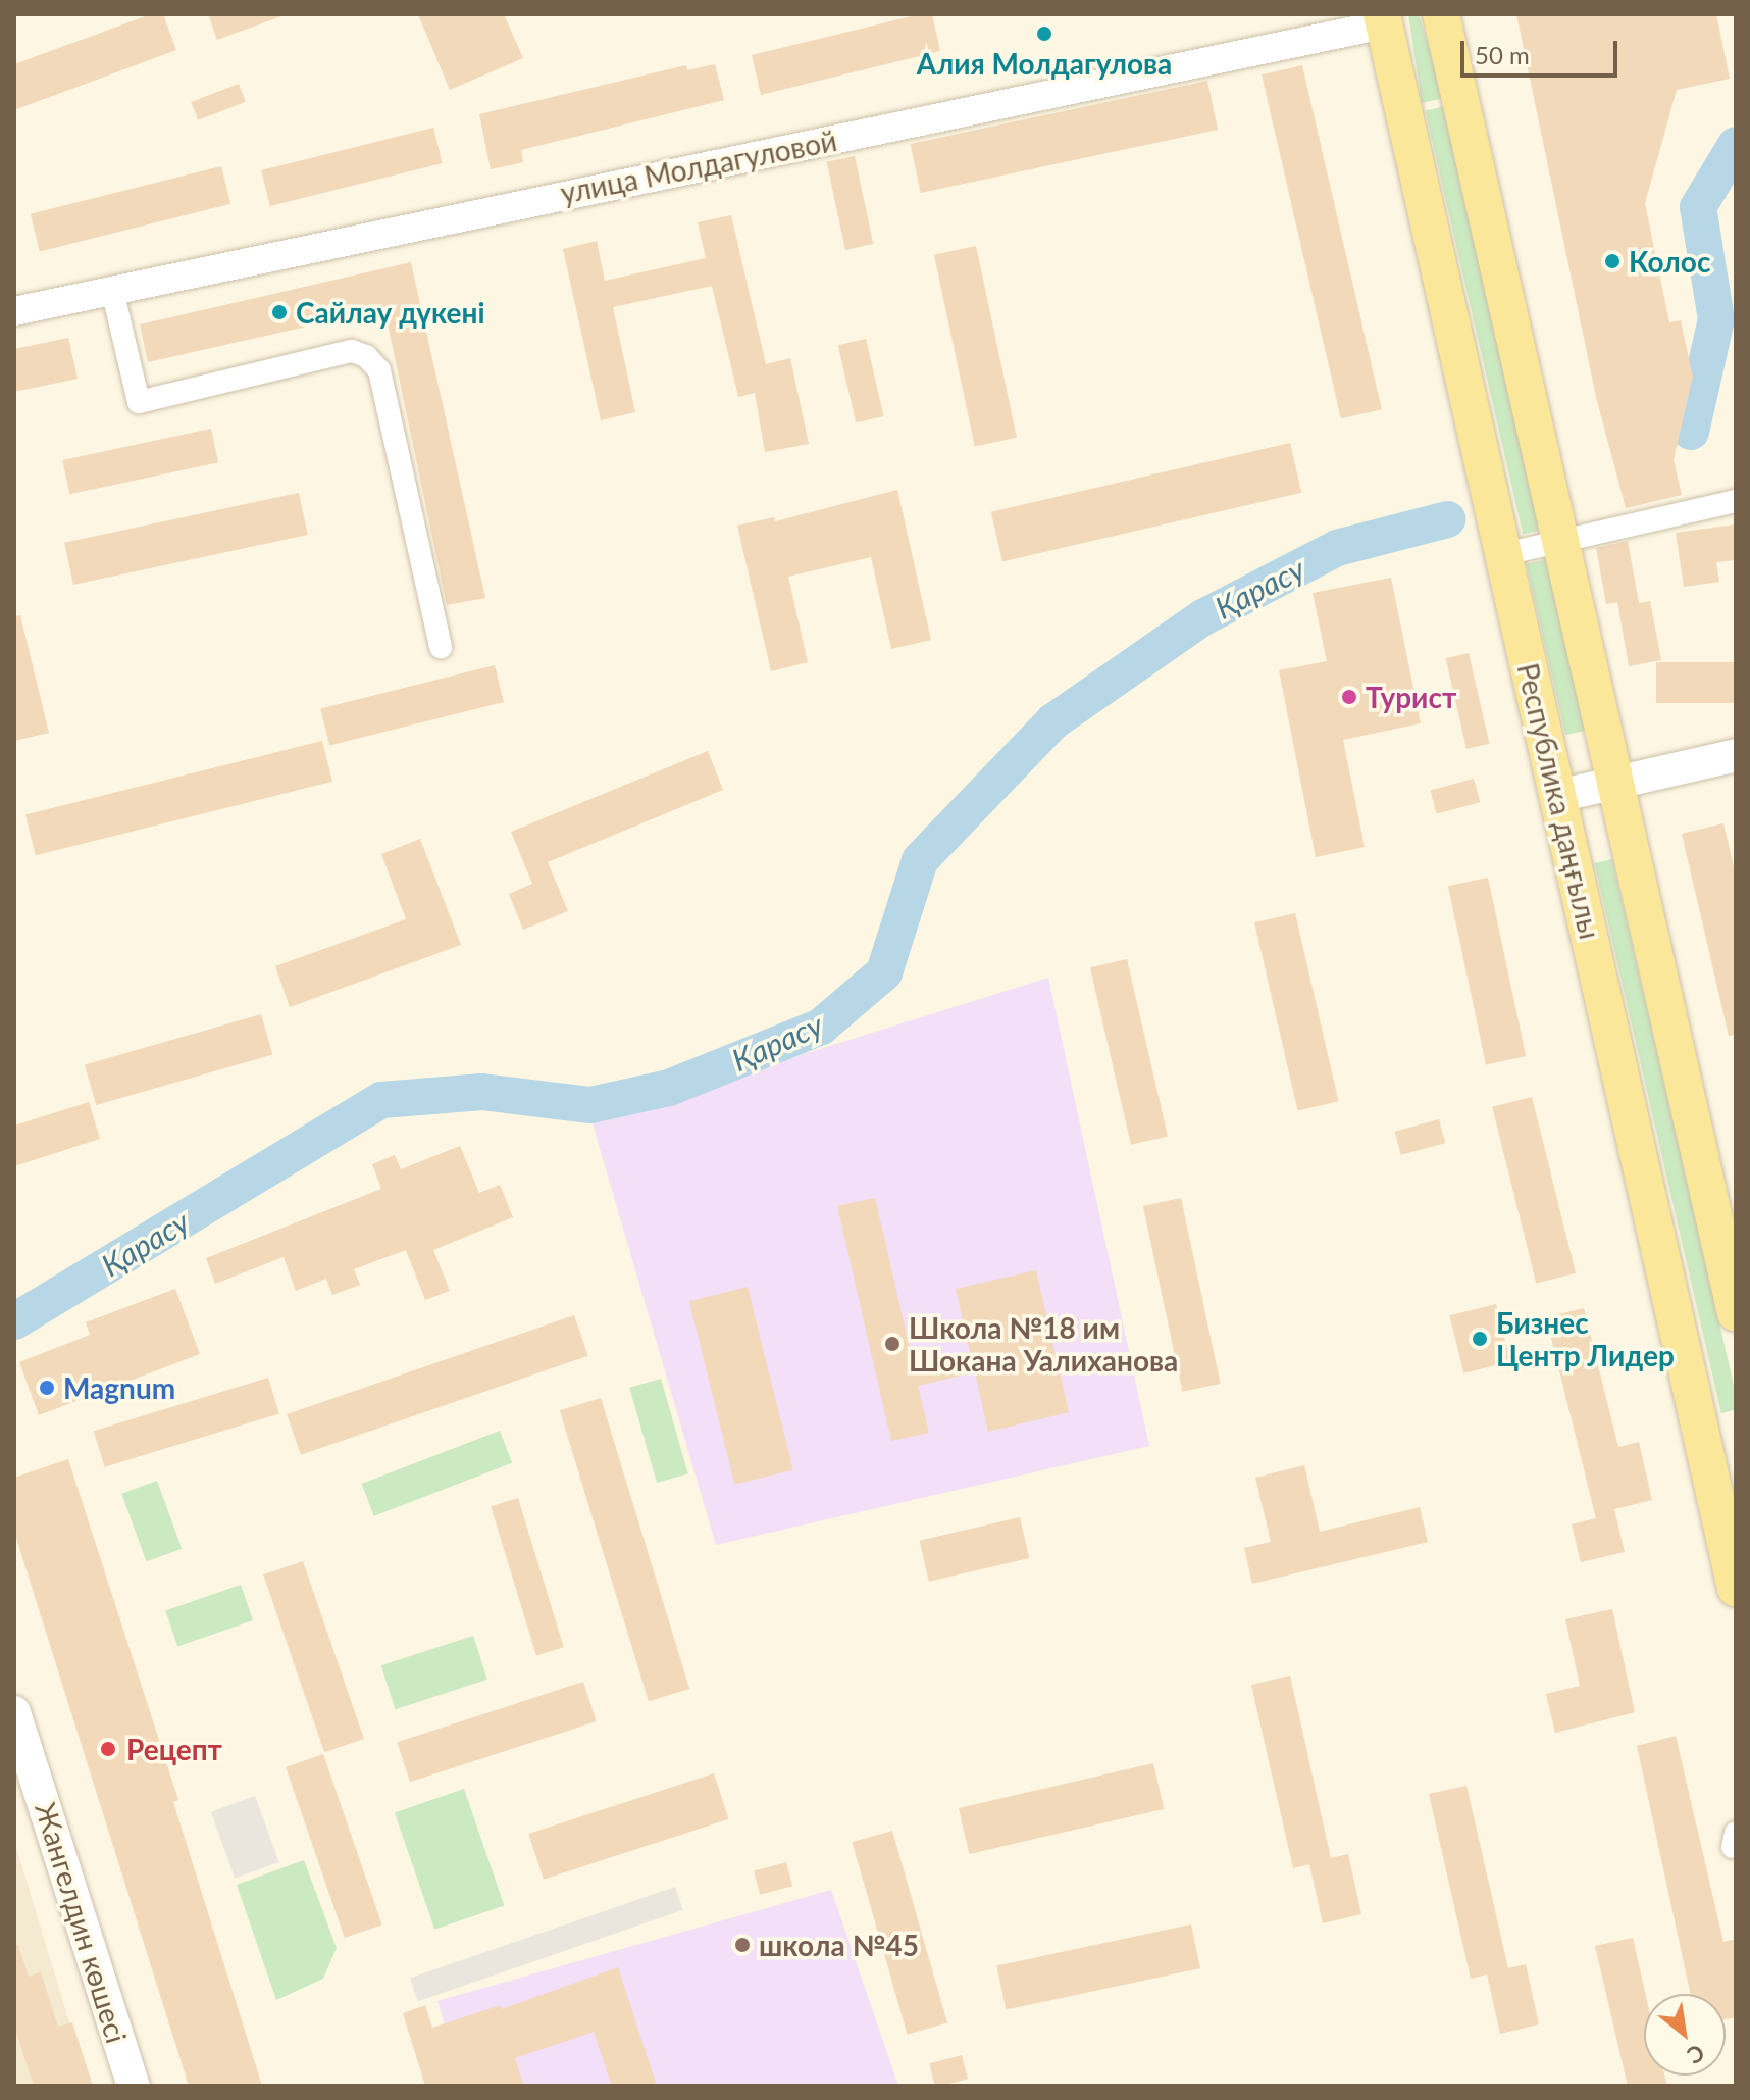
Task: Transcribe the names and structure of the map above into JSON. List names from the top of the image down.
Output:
{
  "streets": {
    "main road": ["Республика даңғылы", "Жангелдин көшесі"],
    "street": ["улица Молдагуловой"]
  },
  "crossings": [
    ["улица Молдагуловой", "Республика даңғылы"]
  ],
  "water": ["Қарасу"],
  "places": [
    "Алия Молдагулова",
    "Колос",
    "Сайлау дүкені",
    "Турист",
    "Бизнес Центр Лидер",
    "Школа №18 им Шокана Уалиханова",
    "Magnum",
    "Рецепт",
    "школа №45"
  ],
  "scale_bar": "50 m",
  "north": "bottom right"
}
